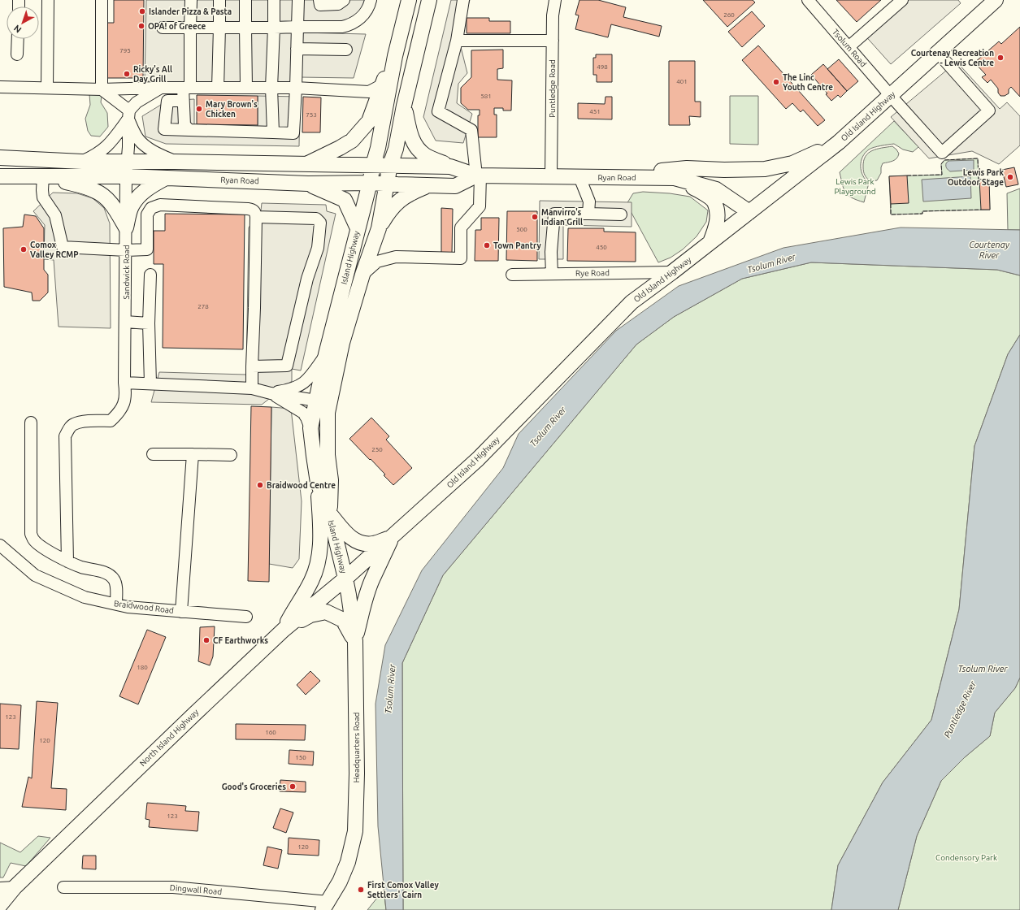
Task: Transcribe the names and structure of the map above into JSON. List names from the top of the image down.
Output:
{
  "streets": {
    "main road": [
      "Old Island Highway",
      "Ryan Road",
      "Island Highway",
      "North Island Highway",
      "Headquarters Road"
    ],
    "street": [
      "Tsolum Road",
      "Puntledge Road",
      "Sandwick Road",
      "Rye Road",
      "Braidwood Road",
      "Dingwall Road"
    ]
  },
  "crossings": [
    ["Tsolum Road", "Old Island Highway"],
    ["Puntledge Road", "Ryan Road"],
    ["Old Island Highway", "Ryan Road"],
    ["Old Island Highway", "Island Highway"],
    ["Old Island Highway", "Rye Road"],
    ["Old Island Highway", "North Island Highway"],
    ["Old Island Highway", "Headquarters Road"],
    ["Ryan Road", "Island Highway"],
    ["Ryan Road", "Sandwick Road"],
    ["Island Highway", "North Island Highway"],
    ["Island Highway", "Headquarters Road"],
    ["North Island Highway", "Headquarters Road"],
    ["Headquarters Road", "Dingwall Road"]
  ],
  "water": ["Courtenay River", "Tsolum River", "Puntledge River"],
  "parks": ["Lewis Park Playground", "Condensory Park"],
  "places": [
    "Islander Pizza & Pasta",
    "OPA! of Greece",
    "Courtenay Recreation - Lewis Centre",
    "Ricky's All Day Grill",
    "The Linc Youth Centre",
    "Mary Brown's Chicken",
    "Lewis Park Outdoor Stage",
    "Manvirro's Indian Grill",
    "Town Pantry",
    "Comox Valley RCMP",
    "Braidwood Centre",
    "CF Earthworks",
    "Good's Groceries",
    "First Comox Valley Settlers' Cairn"
  ],
  "house_numbers": [
    "260",
    "795",
    "498",
    "401",
    "581",
    "451",
    "753",
    "500",
    "450",
    "278",
    "250",
    "180",
    "123",
    "160",
    "120",
    "150",
    "123",
    "120"
  ],
  "north": "bottom left"
}
